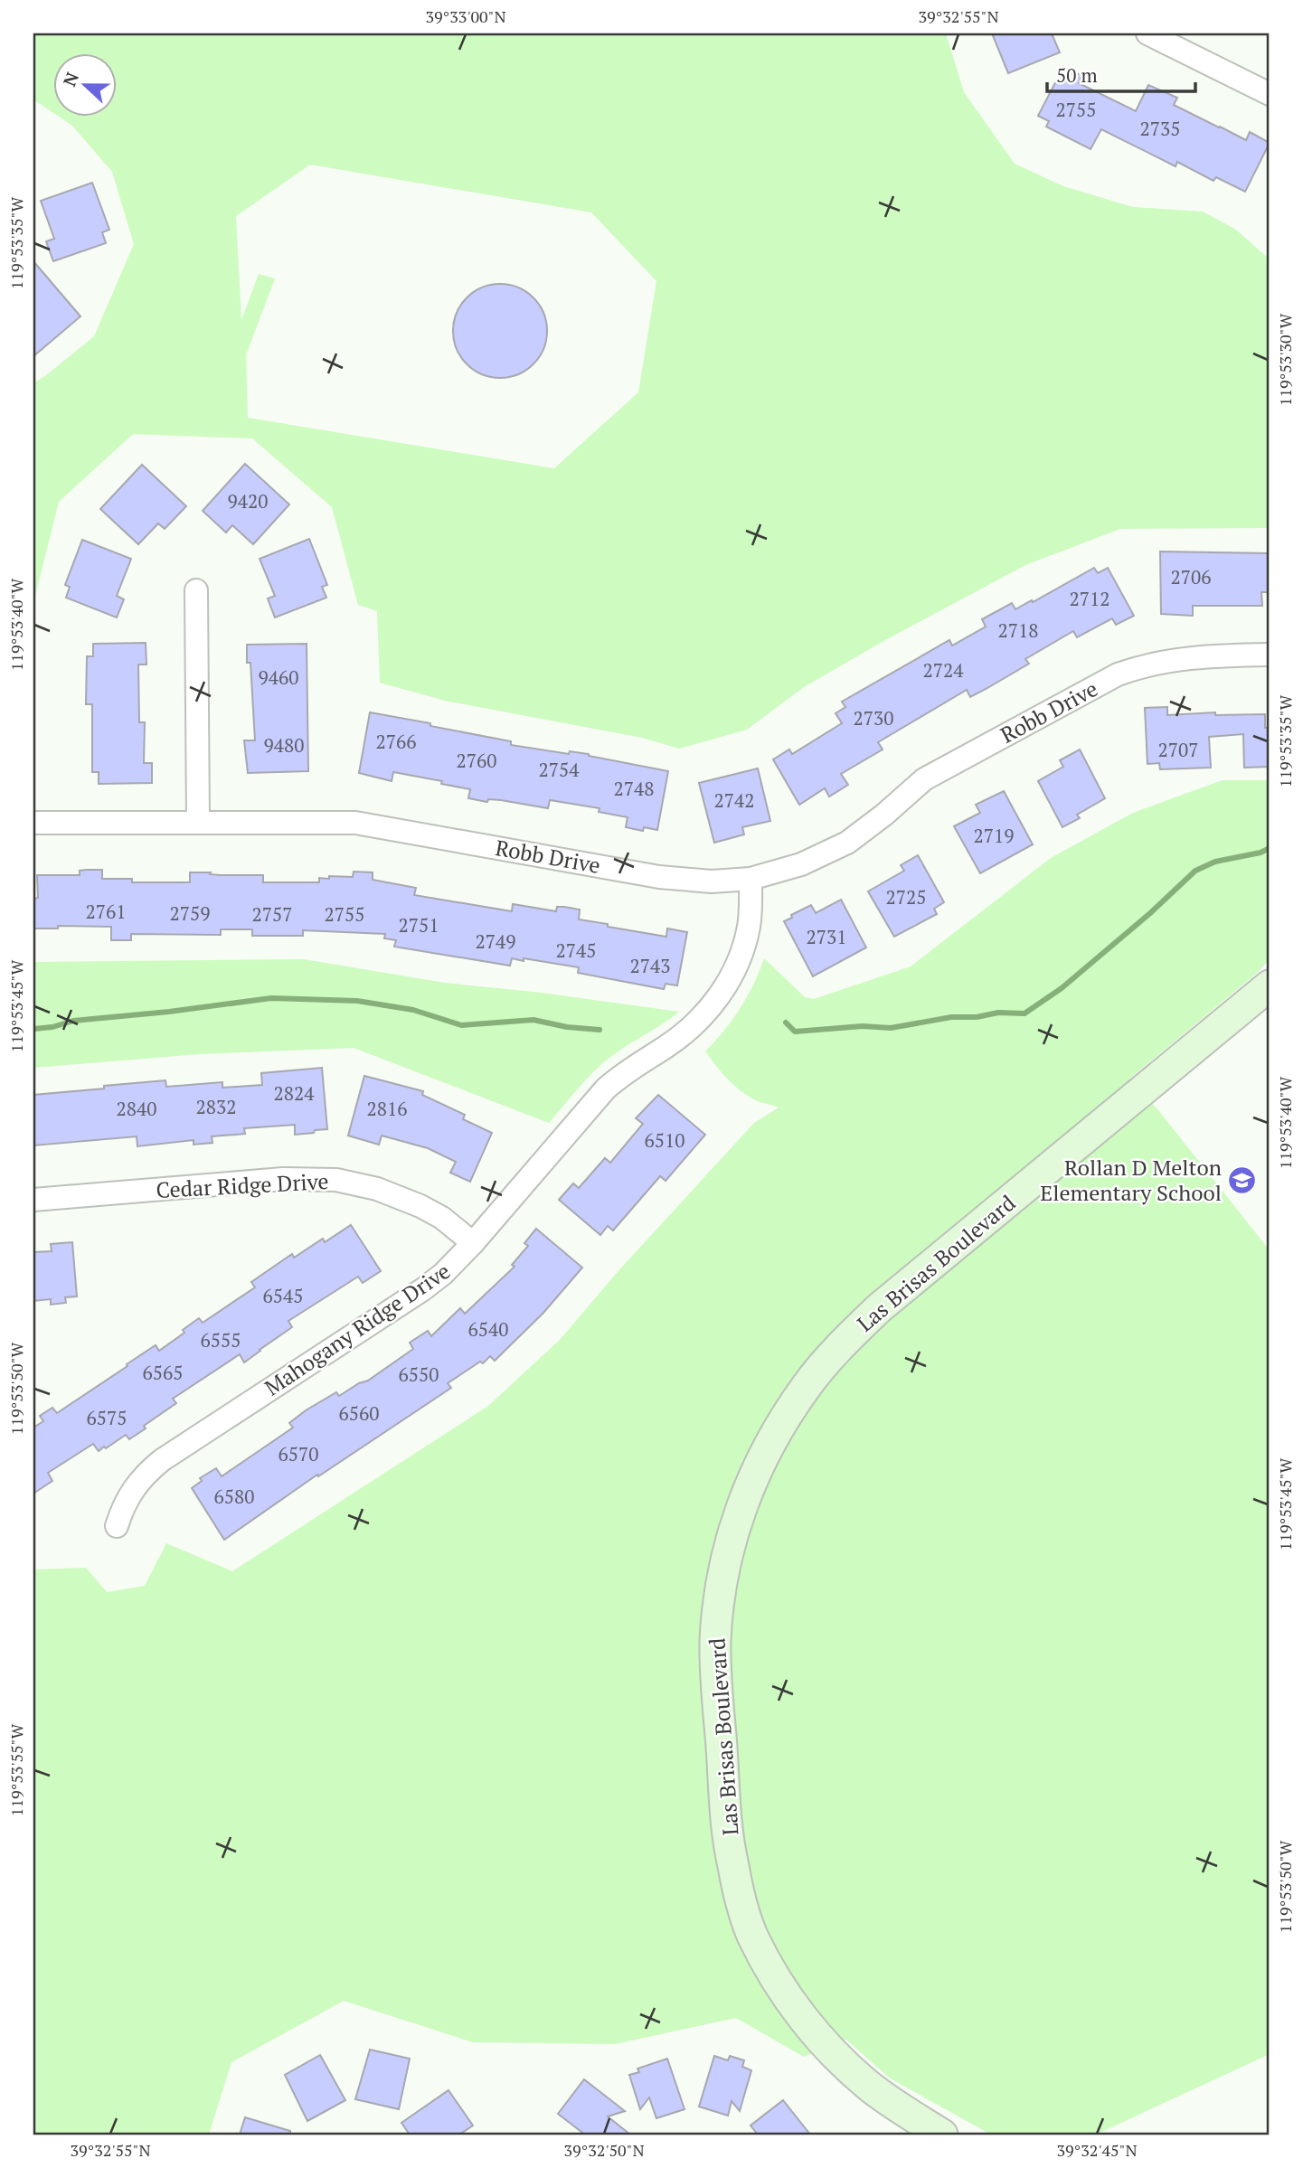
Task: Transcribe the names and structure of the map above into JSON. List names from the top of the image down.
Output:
{
  "streets": {
    "street": [
      "Robb Drive",
      "Cedar Ridge Drive",
      "Las Brisas Boulevard",
      "Mahogany Ridge Drive"
    ]
  },
  "crossings": [
    ["Robb Drive", "Mahogany Ridge Drive"],
    ["Cedar Ridge Drive", "Mahogany Ridge Drive"]
  ],
  "places": {
    "school or university": ["Rollan D Melton Elementary School"]
  },
  "house_numbers": [
    "2755",
    "2735",
    "9420",
    "2706",
    "2712",
    "2718",
    "2724",
    "9460",
    "2730",
    "2766",
    "9480",
    "2707",
    "2760",
    "2754",
    "2748",
    "2742",
    "2719",
    "2725",
    "2761",
    "2759",
    "2757",
    "2755",
    "2751",
    "2731",
    "2749",
    "2745",
    "2743",
    "2824",
    "2832",
    "2840",
    "2816",
    "6510",
    "6545",
    "6540",
    "6555",
    "6565",
    "6550",
    "6560",
    "6575",
    "6570",
    "6580"
  ],
  "scale_bar": "50 m",
  "north": "left",
  "coordinates": [
    "39°33'00\"N",
    "39°32'55\"N",
    "119°53'35\"W",
    "119°53'30\"W",
    "119°53'40\"W",
    "119°53'45\"W",
    "119°53'50\"W",
    "119°53'55\"W",
    "39°32'50\"N",
    "39°32'45\"N"
  ]
}
